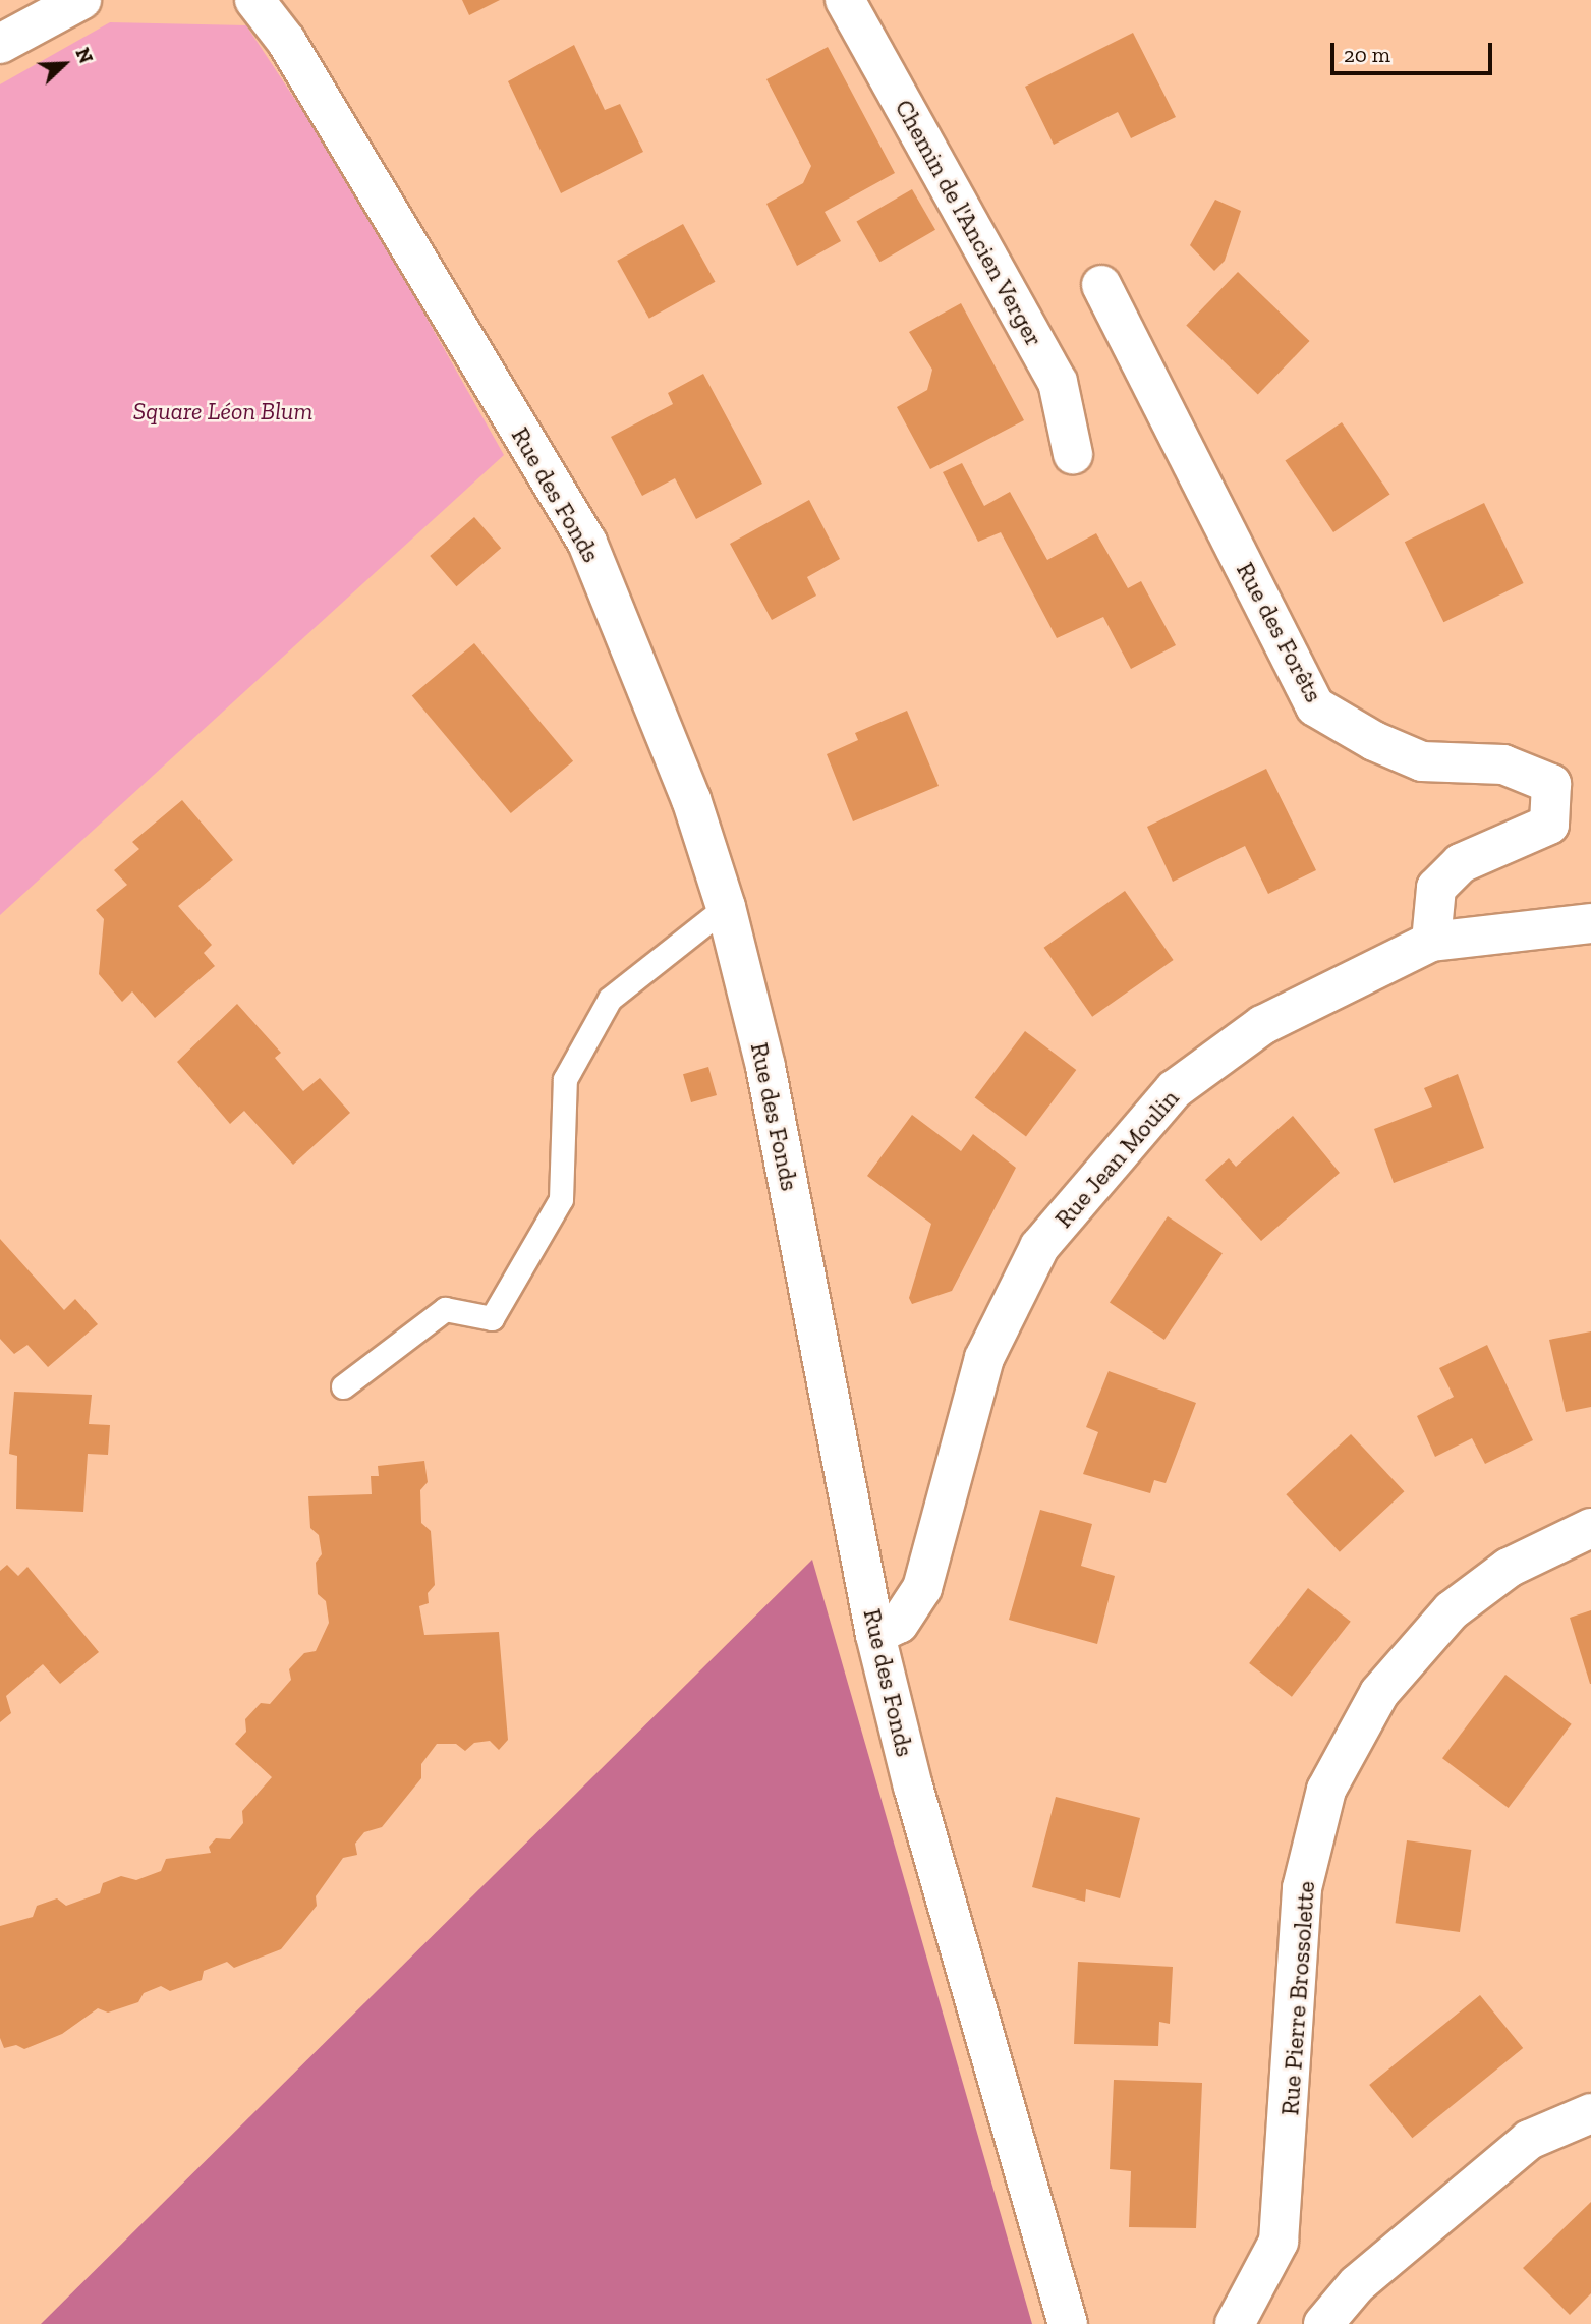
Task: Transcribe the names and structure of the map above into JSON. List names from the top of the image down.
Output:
{
  "streets": {
    "street": [
      "Chemin de l'Ancien Verger",
      "Rue des Fonds",
      "Rue des Forêts",
      "Rue Jean Moulin",
      "Rue Pierre Brossolette"
    ]
  },
  "crossings": [
    ["Rue des Fonds", "Rue Jean Moulin"],
    ["Rue des Forêts", "Rue Jean Moulin"]
  ],
  "parks": ["Square Léon Blum"],
  "scale_bar": "20 m",
  "north": "top right"
}
